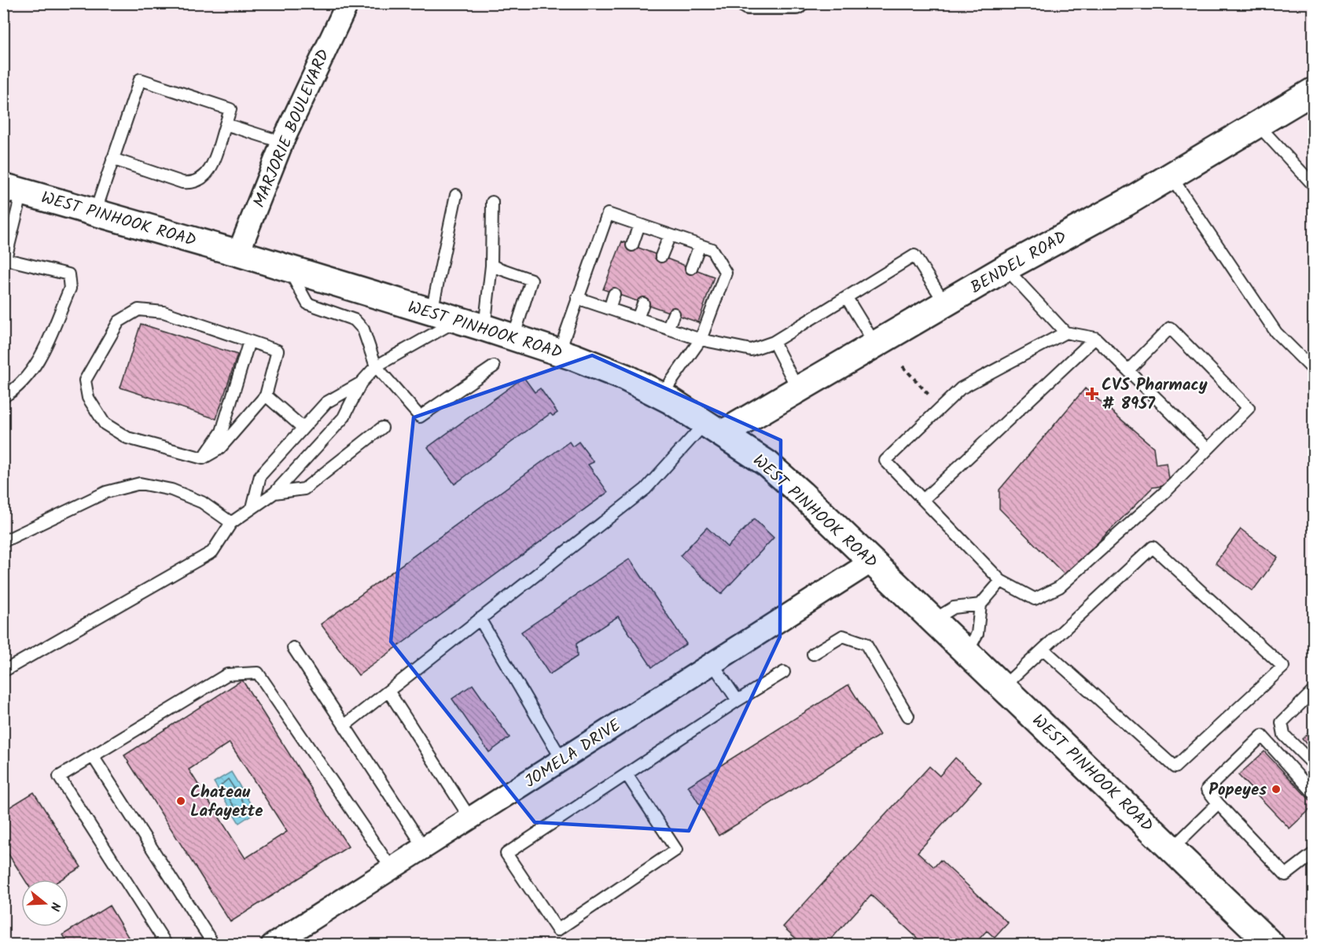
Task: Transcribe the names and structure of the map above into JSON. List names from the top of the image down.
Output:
{
  "streets": {
    "main road": ["WEST PINHOOK ROAD", "BENDEL ROAD"],
    "street": ["MARJORIE BOULEVARD", "JOMELA DRIVE"]
  },
  "crossings": [
    ["MARJORIE BOULEVARD", "WEST PINHOOK ROAD"],
    ["WEST PINHOOK ROAD", "BENDEL ROAD"],
    ["WEST PINHOOK ROAD", "JOMELA DRIVE"]
  ],
  "places": {
    "health": ["CVS Pharmacy # 8957"],
    "other": ["Popeyes", "Chateau Lafayette"]
  },
  "north": "right"
}
